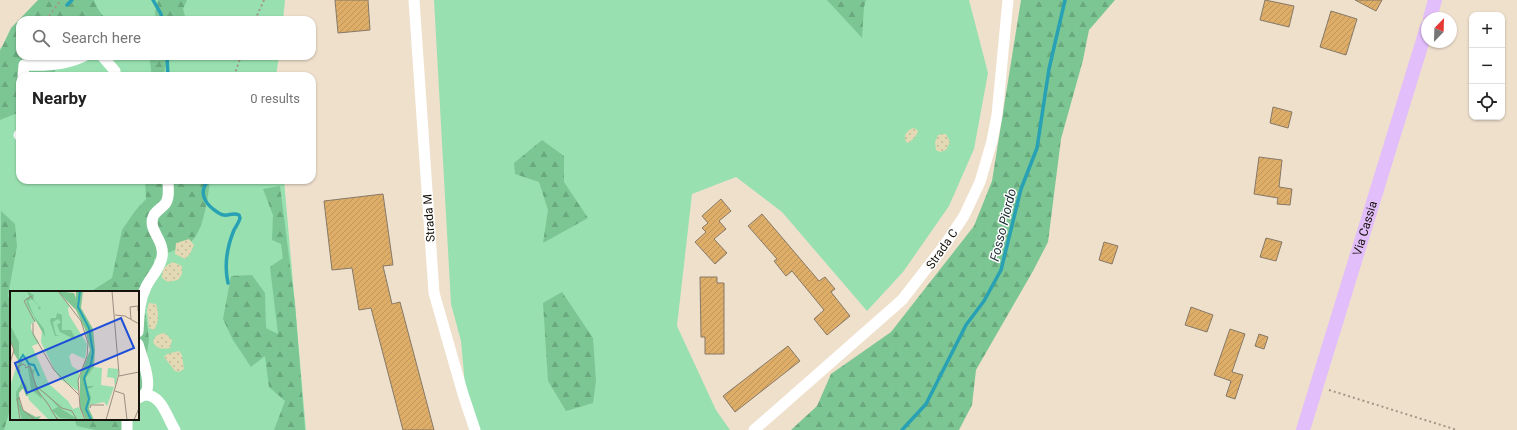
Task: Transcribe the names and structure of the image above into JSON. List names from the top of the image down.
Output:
{
  "streets": {
    "main road": ["Via Cassia"],
    "street": ["Strada M", "Strada C"]
  },
  "water": ["Fosso Piordo"],
  "north": "top right",
  "page": {
    "map_buttons": ["+", "−"],
    "search": "Search here",
    "heading": ["Nearby", "0 results"]
  }
}
